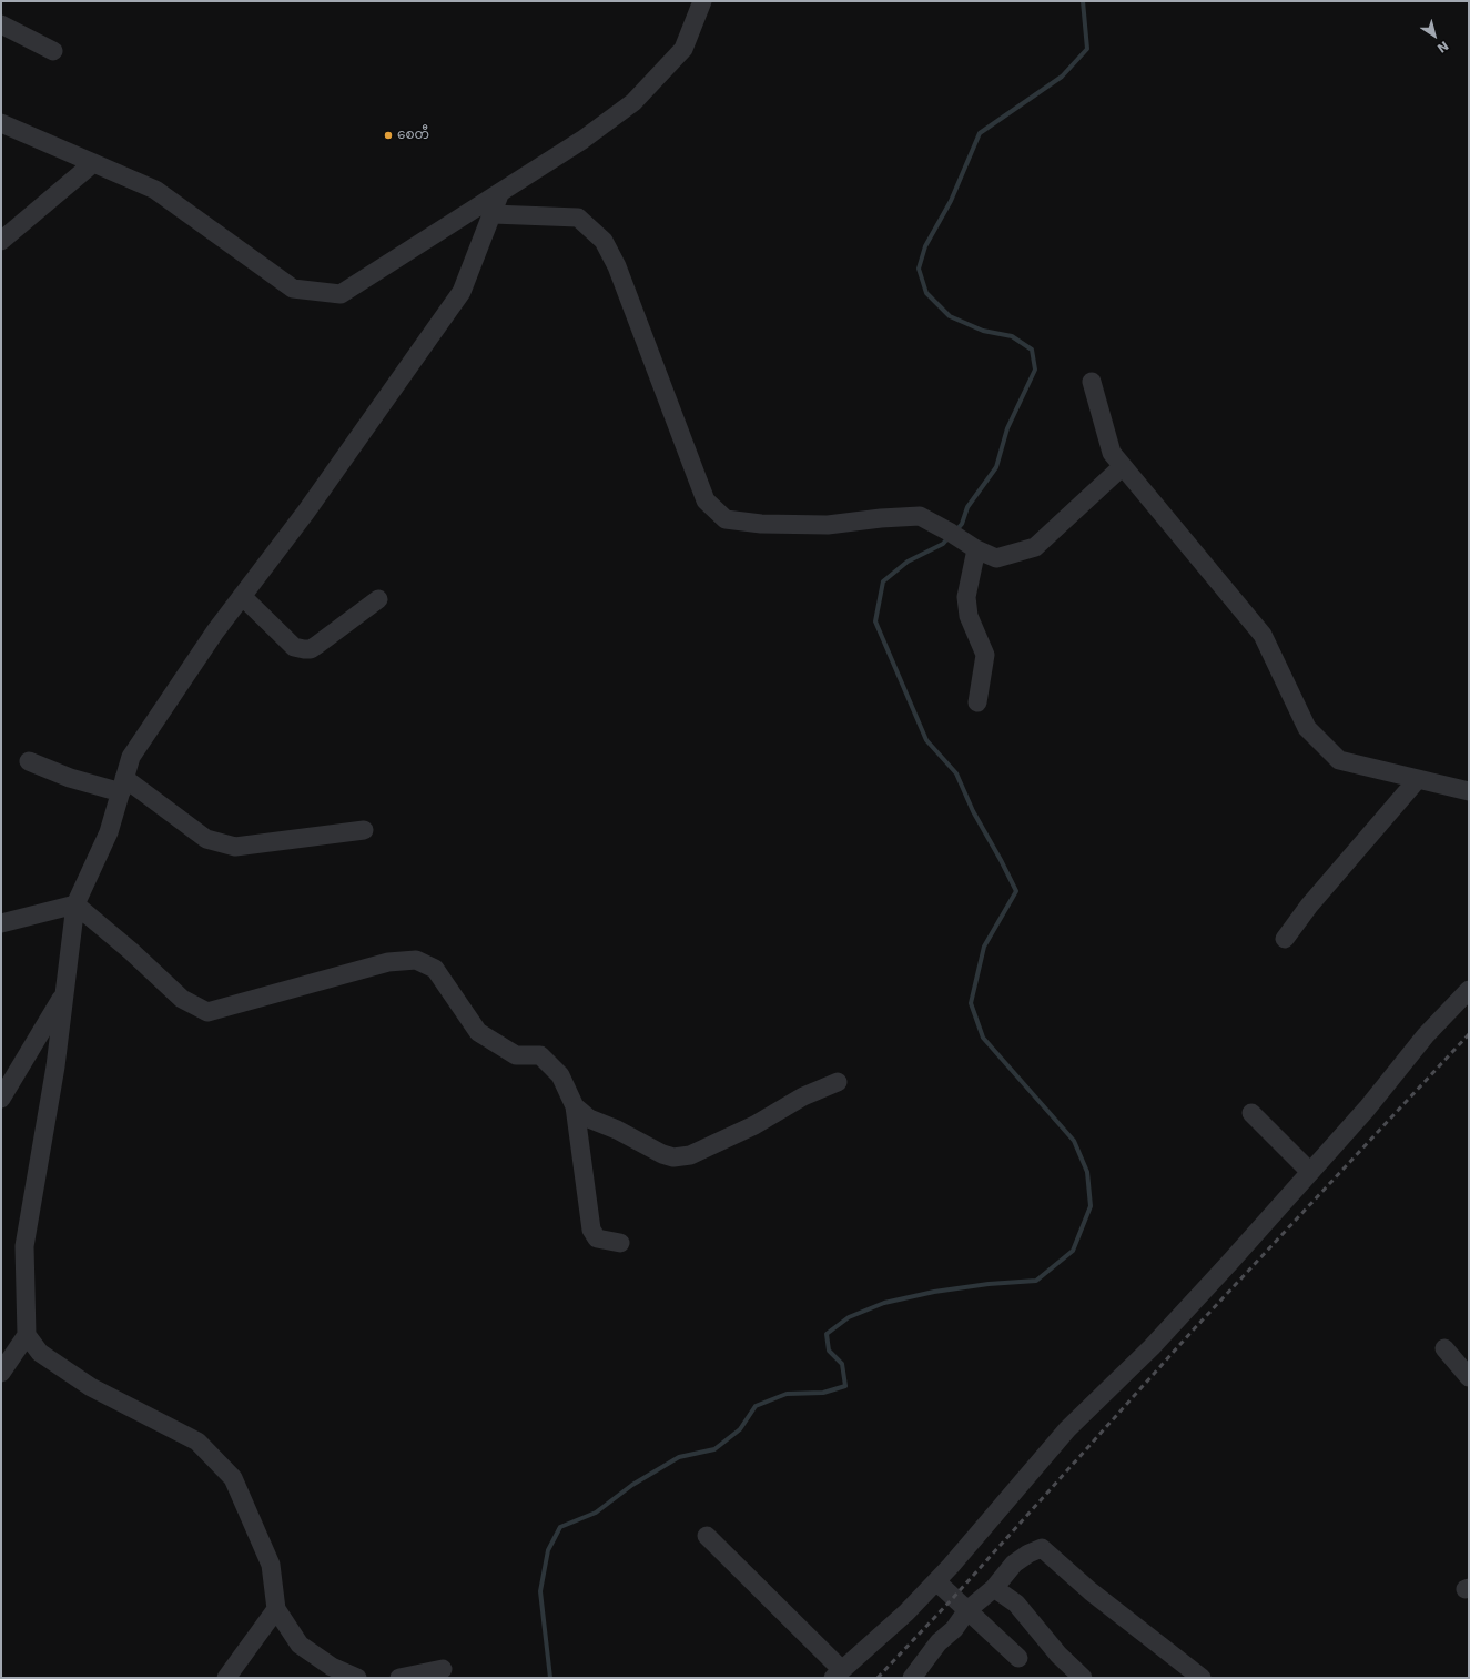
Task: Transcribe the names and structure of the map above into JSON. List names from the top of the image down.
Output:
{
  "places": ["စေတီ"],
  "north": "bottom right"
}
